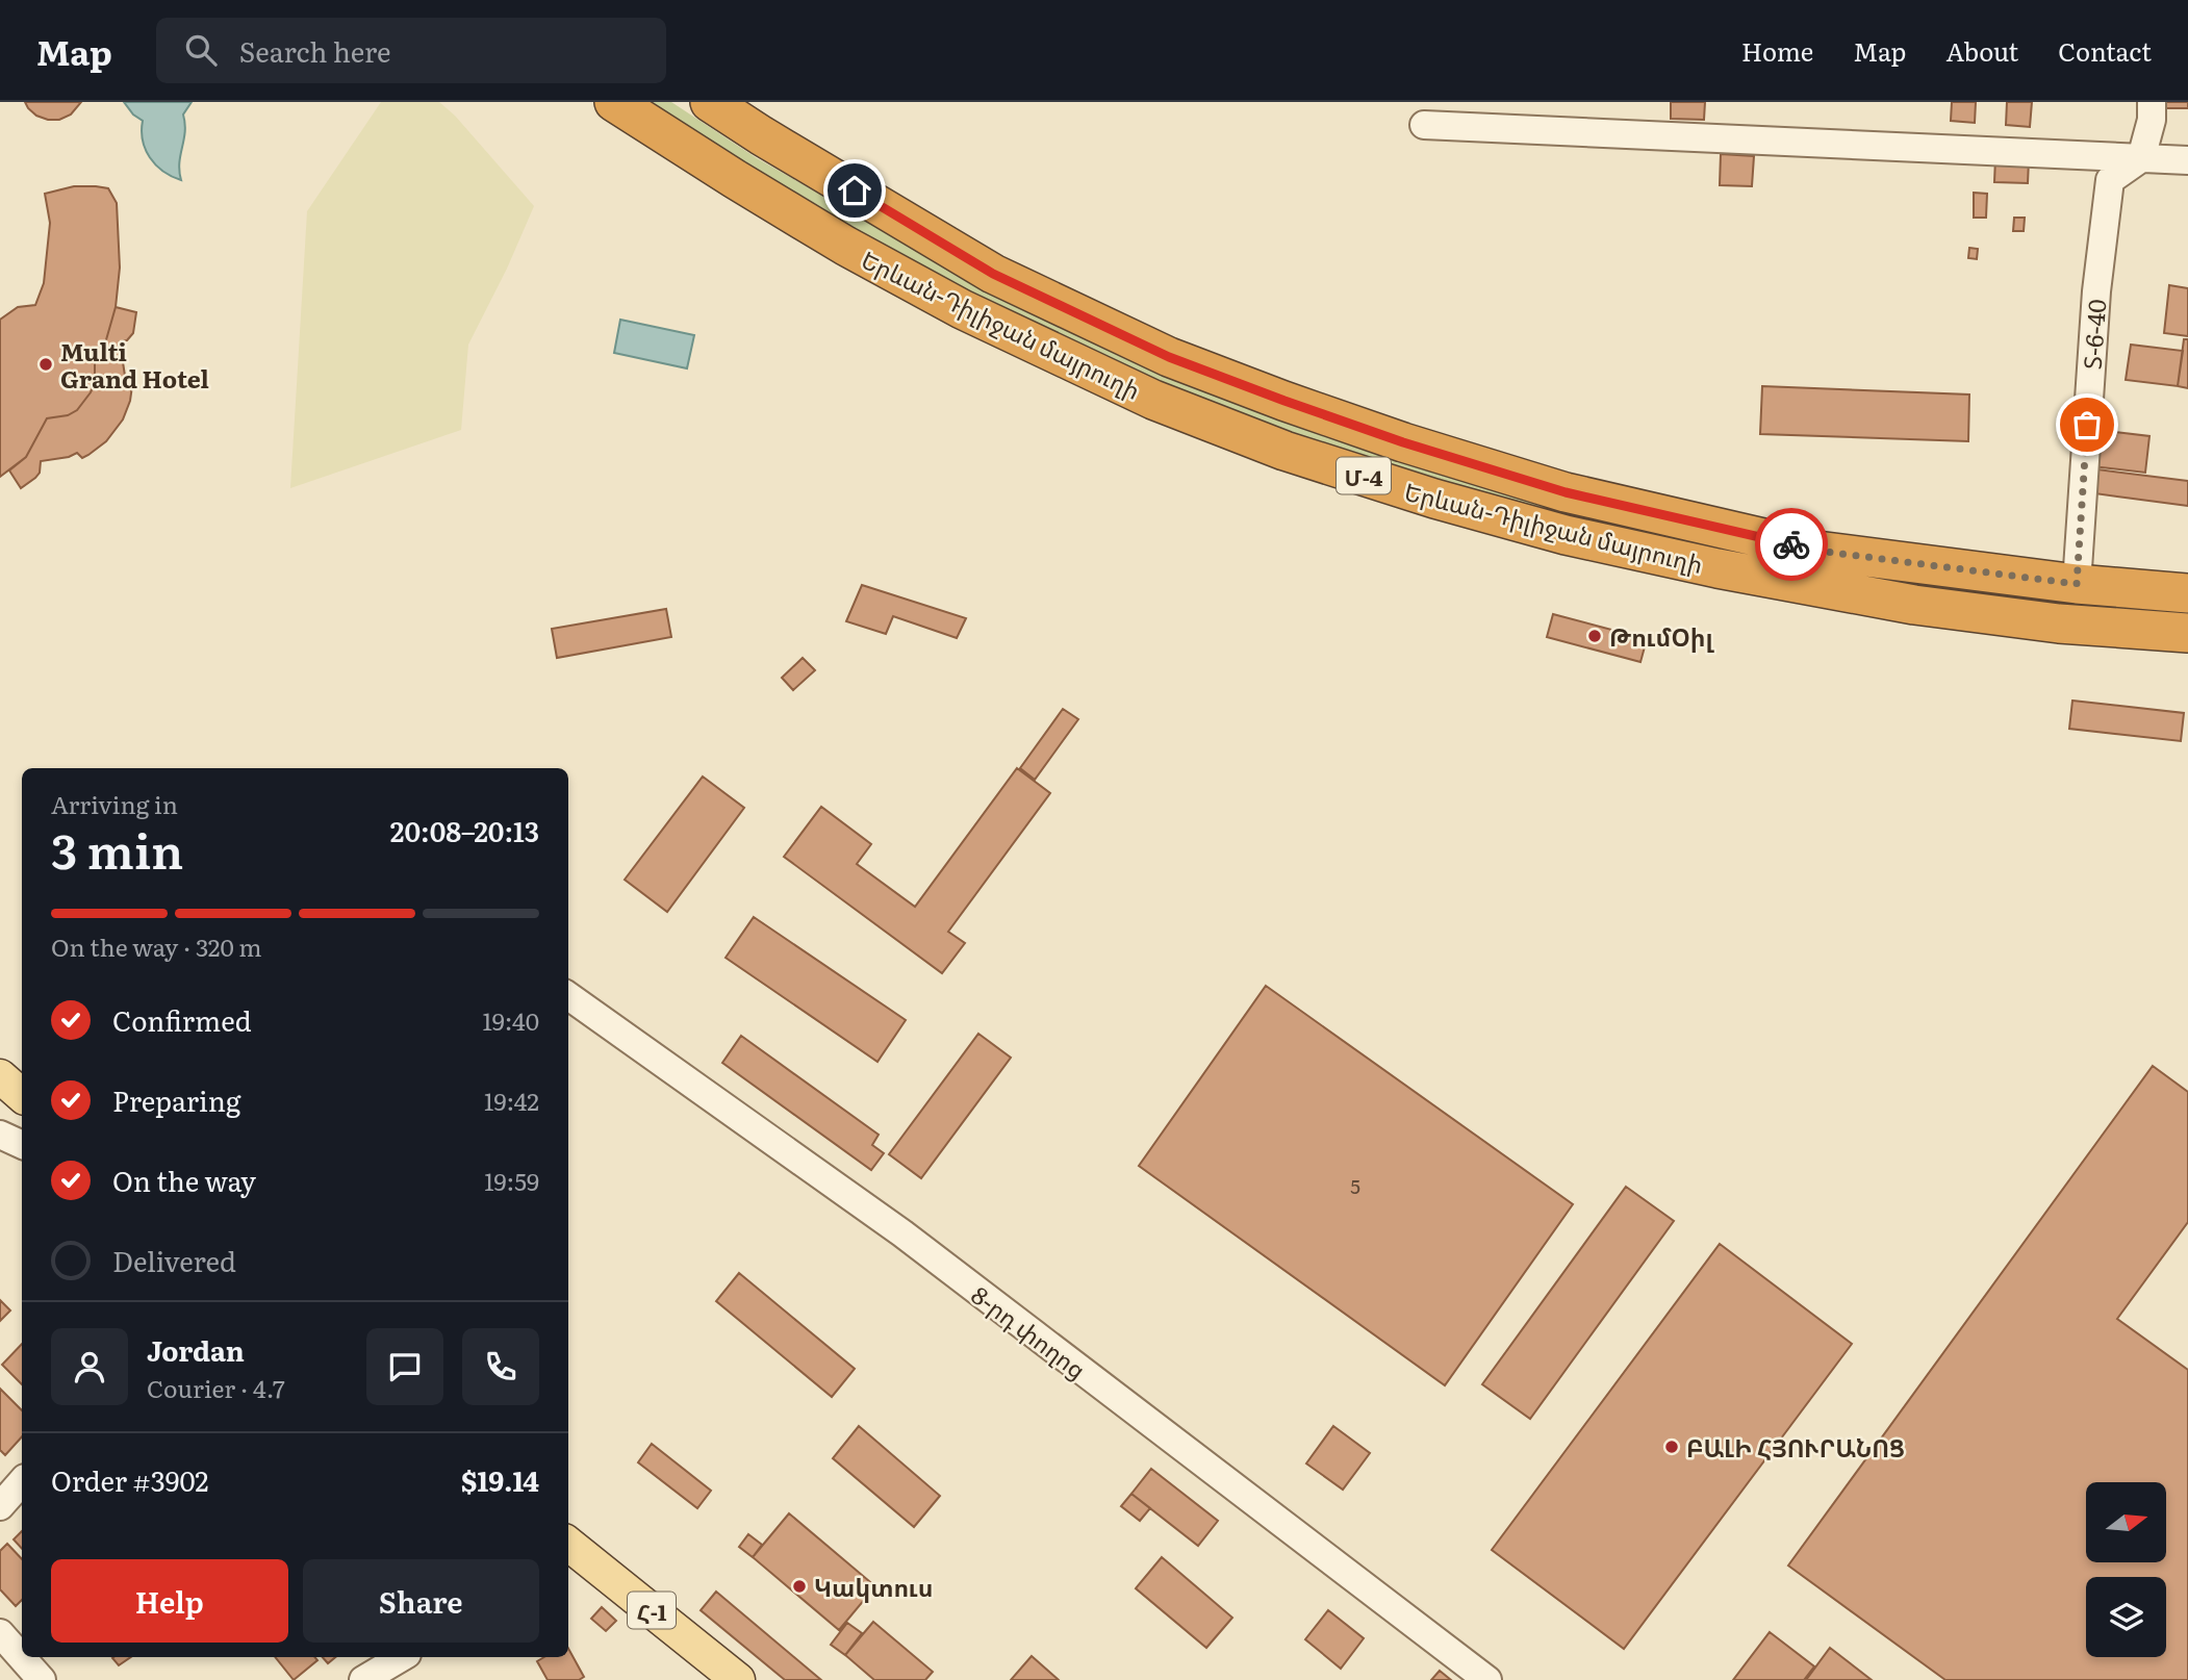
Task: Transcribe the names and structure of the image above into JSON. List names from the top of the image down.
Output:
{
  "streets": {
    "highway": ["Երևան-Դիլիջան մայրուղի", "Մ-4"],
    "main road": ["Հ-1"],
    "street": ["Տ-6-40", "8-րդ փողոց"]
  },
  "crossings": [
    ["Երևան-Դիլիջան մայրուղի", "Տ-6-40"]
  ],
  "places": [
    "Multi Grand Hotel",
    "ԹումՕիլ",
    "ԲԱԼԻ ՀՅՈՒՐԱՆՈՑ",
    "Կակտուս"
  ],
  "house_numbers": ["5"],
  "north": "right",
  "page": {
    "header": "Map",
    "search": "Search here",
    "nav": [
      "Home",
      "Map",
      "About",
      "Contact"
    ],
    "heading": ["3 min", "Arriving in", "20:08–20:13"],
    "panel": [
      "Jordan",
      "Courier · 4.7",
      "Order #3902",
      "$19.14"
    ],
    "bar": "On the way · 320 m",
    "list": [
      ["Confirmed", "19:40"],
      ["Preparing", "19:42"],
      ["On the way", "19:59"],
      "Delivered"
    ],
    "buttons": ["Help", "Share"]
  }
}
